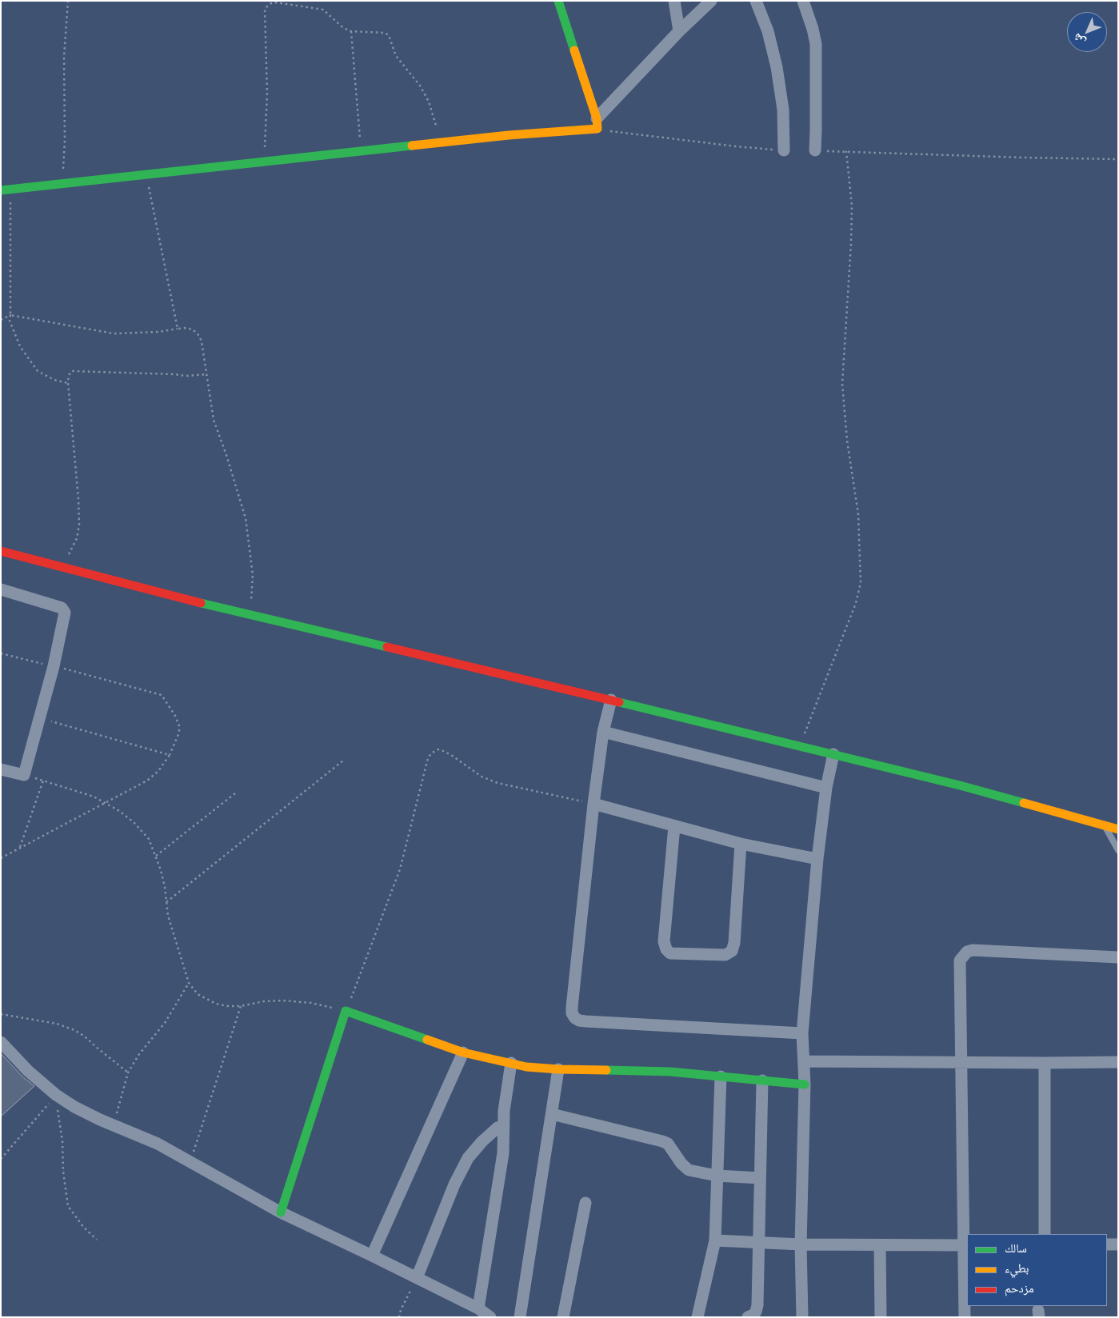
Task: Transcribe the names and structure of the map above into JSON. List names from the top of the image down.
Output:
{
  "legend": ["سالك", "بطيء", "مزدحم"],
  "north": "bottom left"
}
